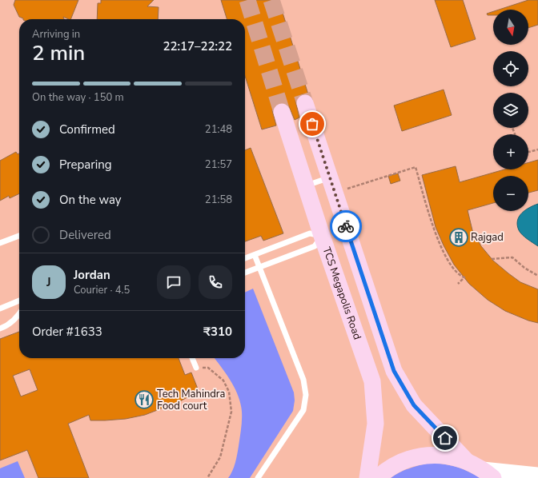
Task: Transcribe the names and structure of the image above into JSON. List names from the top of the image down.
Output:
{
  "streets": {
    "main road": ["TCS Megapolis Road"]
  },
  "places": {
    "building": ["Rajgad"],
    "restaurant": ["Tech Mahindra Food court"]
  },
  "north": "bottom",
  "page": {
    "map_buttons": ["+", "−"],
    "heading": ["2 min", "Arriving in", "22:17–22:22"],
    "panel": [
      "Jordan",
      "Courier · 4.5",
      "Order #1633",
      "₹310"
    ],
    "bar": "On the way · 150 m",
    "list": [
      ["Confirmed", "21:48"],
      ["Preparing", "21:57"],
      ["On the way", "21:58"],
      "Delivered"
    ],
    "round": "J"
  }
}
